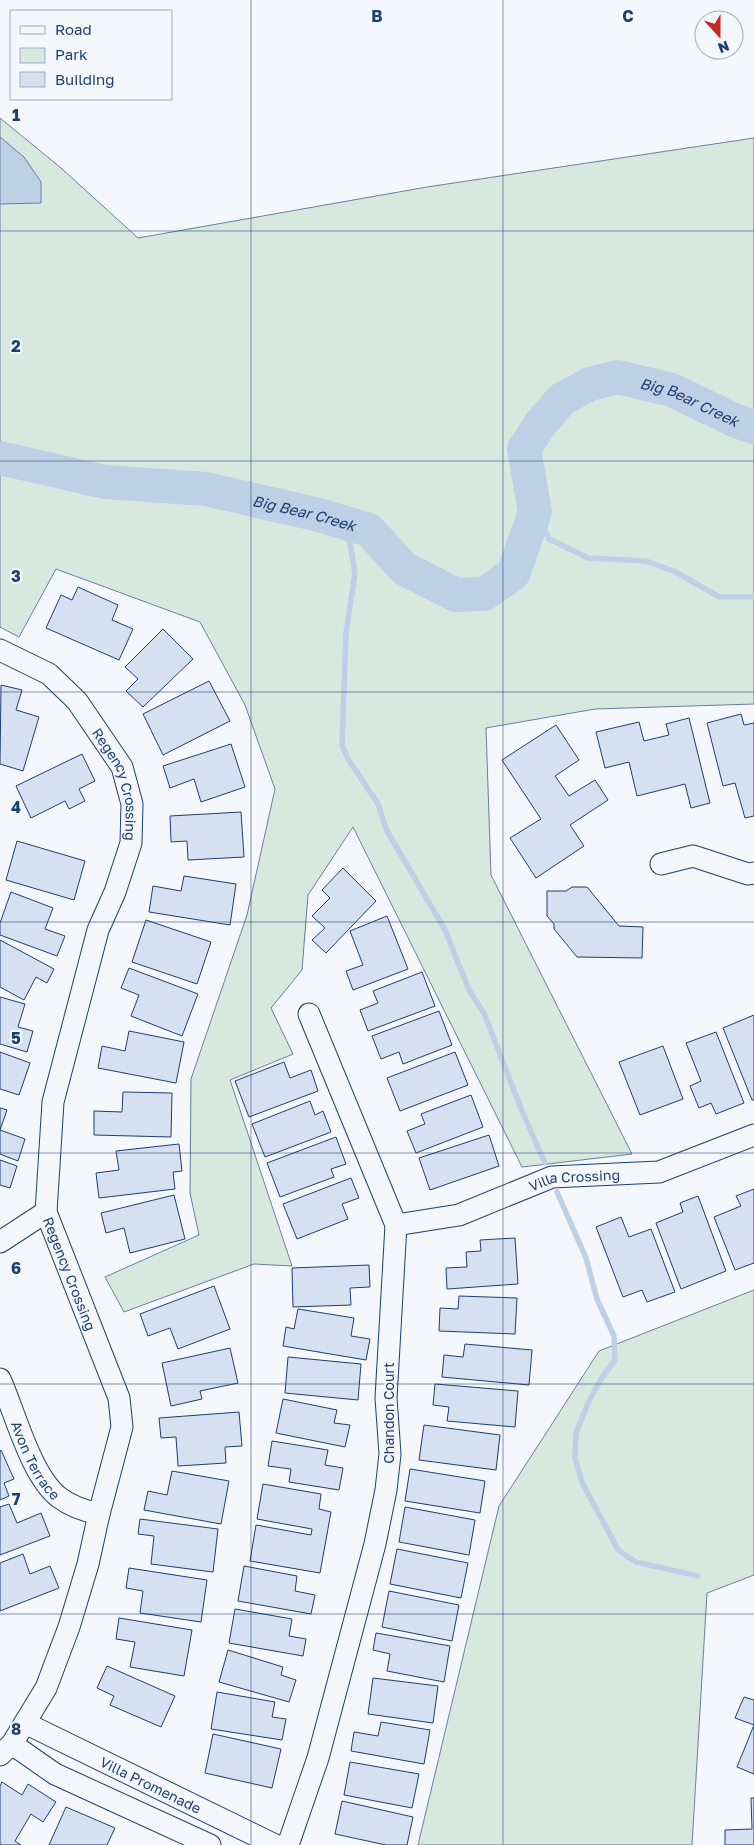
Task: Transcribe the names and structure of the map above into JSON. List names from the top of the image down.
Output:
{
  "streets": {
    "street": [
      "Regency Crossing",
      "Villa Crossing",
      "Chandon Court",
      "Avon Terrace",
      "Villa Promenade"
    ]
  },
  "crossings": [
    ["Regency Crossing", "Avon Terrace"],
    ["Regency Crossing", "Villa Promenade"],
    ["Villa Crossing", "Chandon Court"]
  ],
  "water": ["Big Bear Creek"],
  "legend": ["Road", "Park", "Building"],
  "north": "bottom",
  "grid": {
    "columns": ["B", "C"],
    "rows": [
      "1",
      "2",
      "3",
      "4",
      "5",
      "6",
      "7",
      "8"
    ]
  }
}
